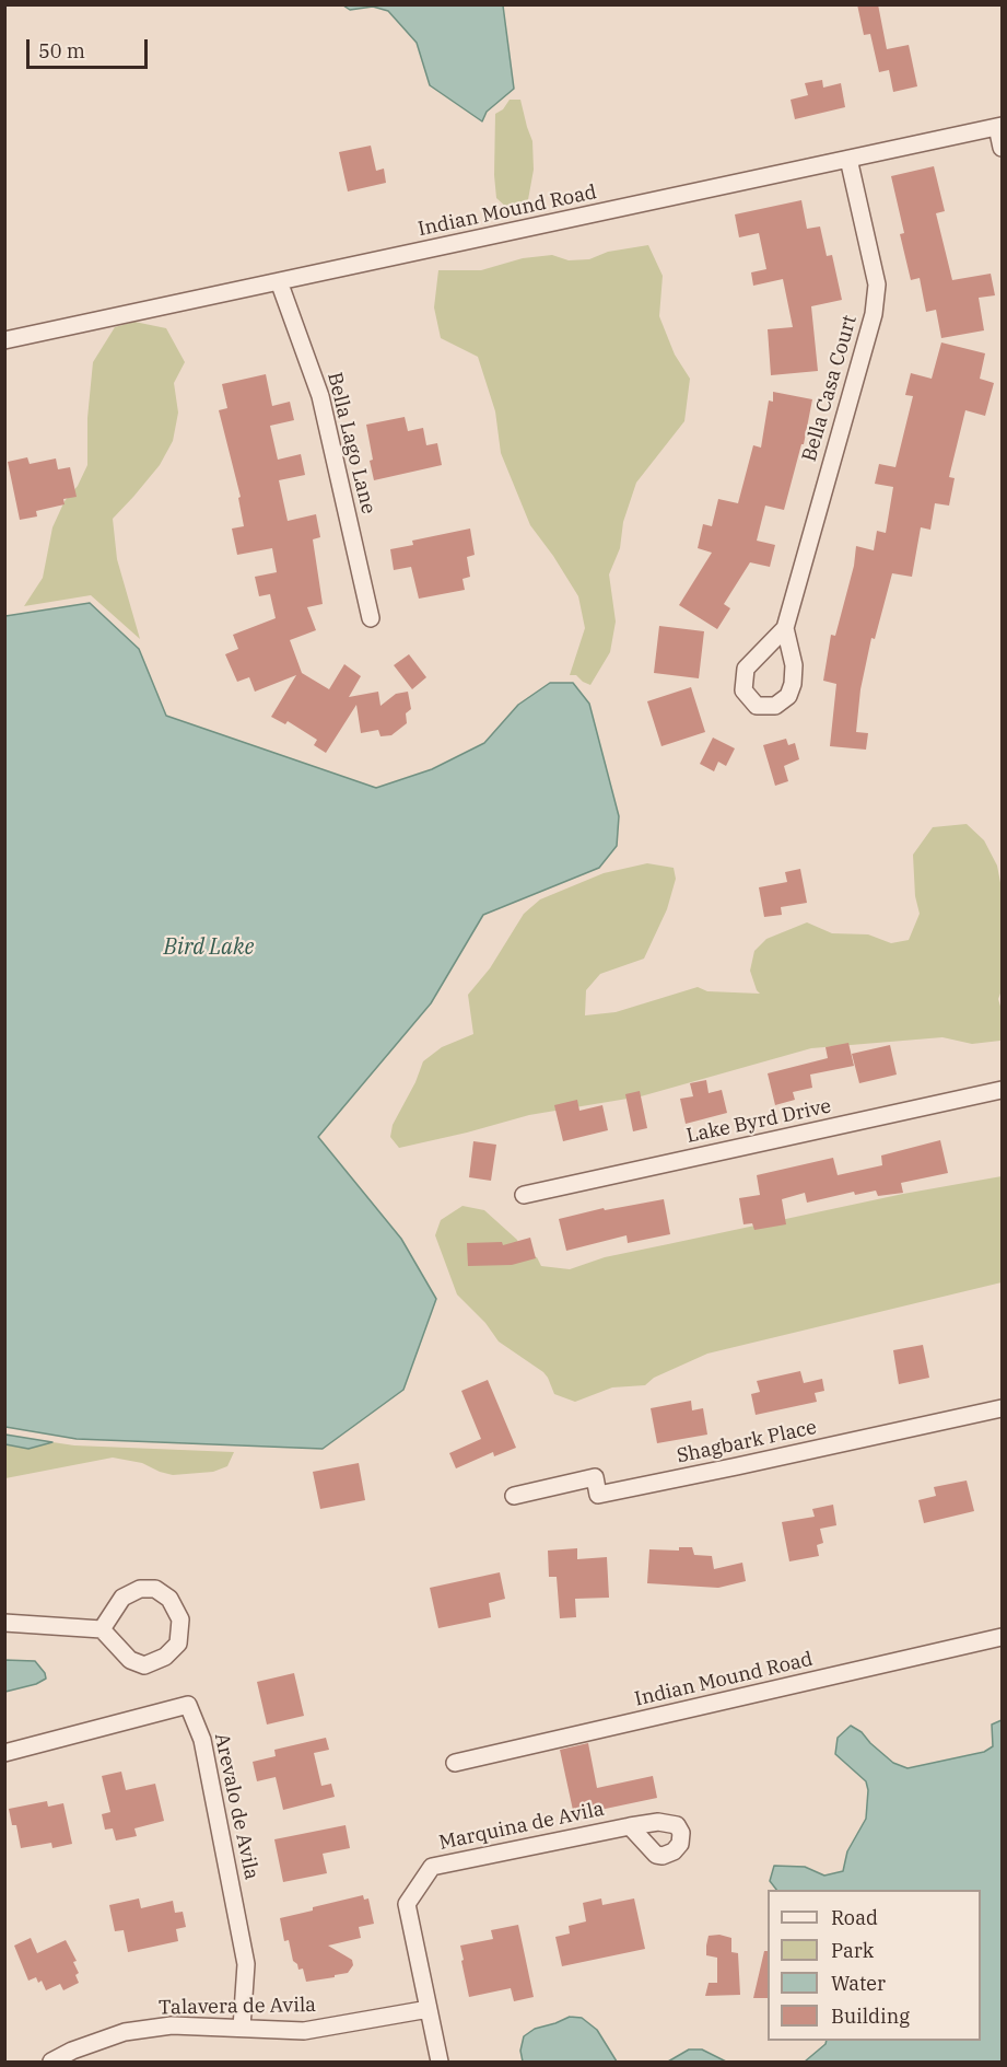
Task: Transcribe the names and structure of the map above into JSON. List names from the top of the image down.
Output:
{
  "streets": {
    "street": [
      "Indian Mound Road",
      "Bella Casa Court",
      "Bella Lago Lane",
      "Lake Byrd Drive",
      "Shagbark Place",
      "Arevalo de Avila",
      "Marquina de Avila",
      "Talavera de Avila"
    ]
  },
  "crossings": [
    ["Indian Mound Road", "Bella Casa Court"],
    ["Indian Mound Road", "Bella Lago Lane"],
    ["Arevalo de Avila", "Talavera de Avila"],
    ["Marquina de Avila", "Talavera de Avila"]
  ],
  "water": ["Bird Lake"],
  "legend": [
    "Road",
    "Park",
    "Water",
    "Building"
  ],
  "scale_bar": "50 m"
}
